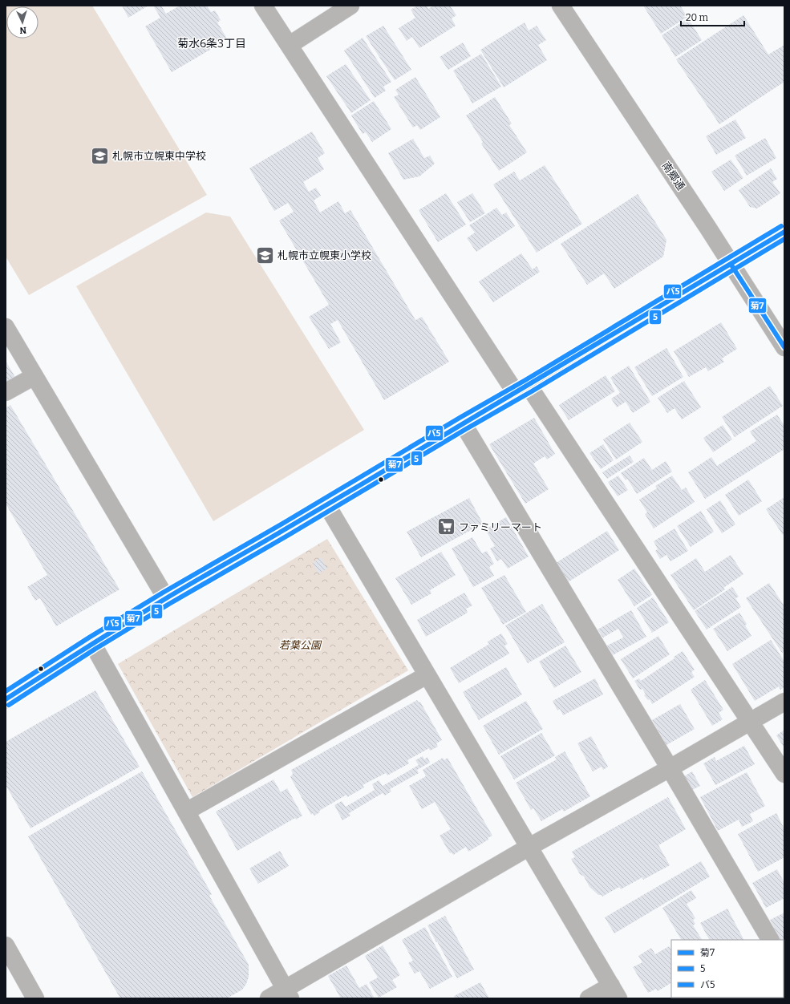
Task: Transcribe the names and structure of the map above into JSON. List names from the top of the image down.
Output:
{
  "streets": {
    "street": ["南郷通"]
  },
  "districts": ["菊水6条3丁目"],
  "parks": ["若葉公園"],
  "places": {
    "school or university": ["札幌市立幌東中学校", "札幌市立幌東小学校"],
    "supermarket": ["ファミリーマート"]
  },
  "lines": ["transit line バ5", "transit line 菊7", "transit line 5"],
  "legend": ["菊7", "5", "バ5"],
  "scale_bar": "20 m",
  "north": "bottom"
}
